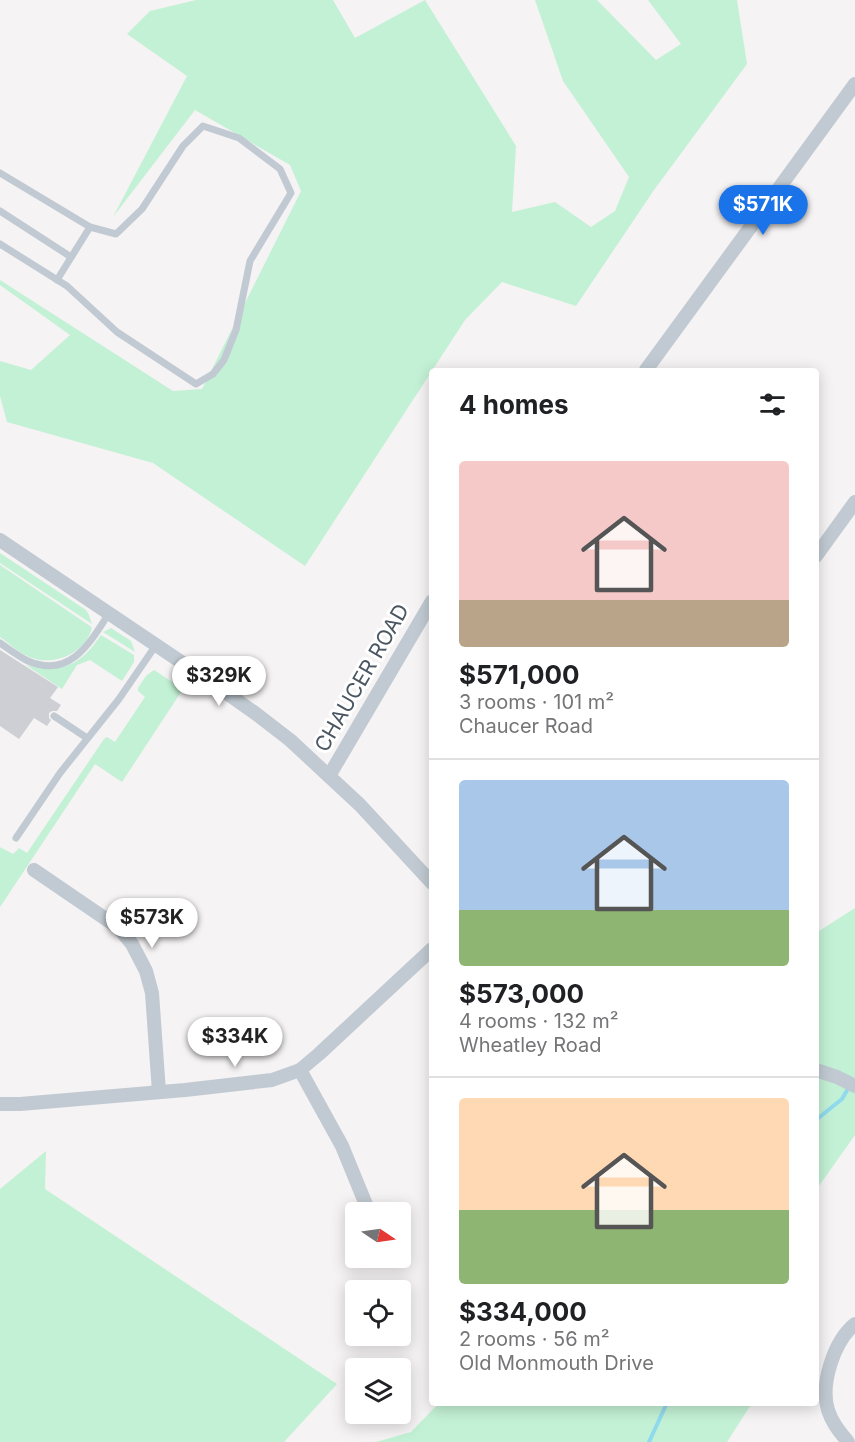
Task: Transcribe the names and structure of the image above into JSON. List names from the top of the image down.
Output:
{
  "streets": {
    "street": ["CHAUCER ROAD"]
  },
  "north": "right",
  "page": {
    "price": [
      "$571K",
      "$329K",
      "$573K",
      "$334K"
    ],
    "heading": "4 homes",
    "list": [
      {
        "name": "$571,000",
        "note": "3 rooms · 101 m² · Chaucer Road"
      },
      {
        "name": "$573,000",
        "note": "4 rooms · 132 m² · Wheatley Road"
      },
      {
        "name": "$334,000",
        "note": "2 rooms · 56 m² · Old Monmouth Drive"
      }
    ]
  }
}
